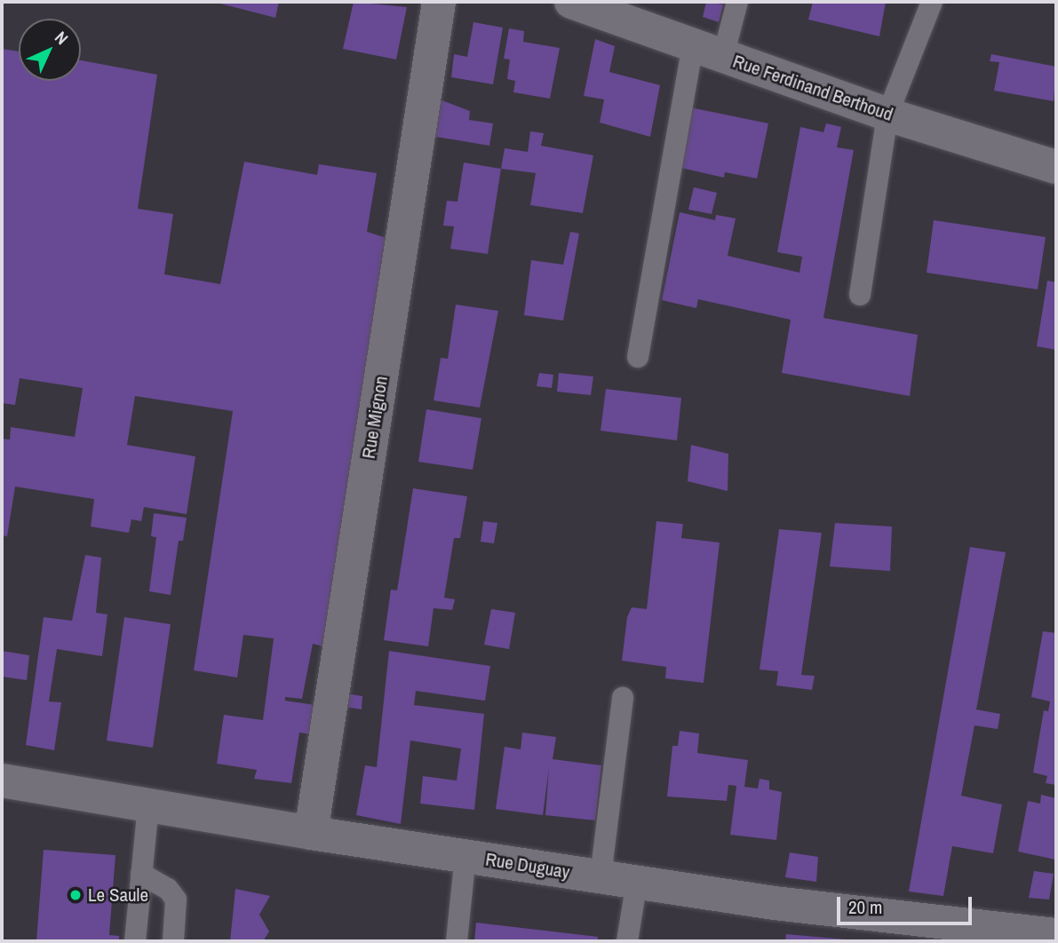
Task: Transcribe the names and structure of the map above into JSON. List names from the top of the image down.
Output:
{
  "streets": {
    "street": ["Rue Ferdinand Berthoud", "Rue Mignon", "Rue Duguay"]
  },
  "crossings": [
    ["Rue Mignon", "Rue Duguay"]
  ],
  "places": ["Le Saule"],
  "scale_bar": "20 m",
  "north": "top right"
}
